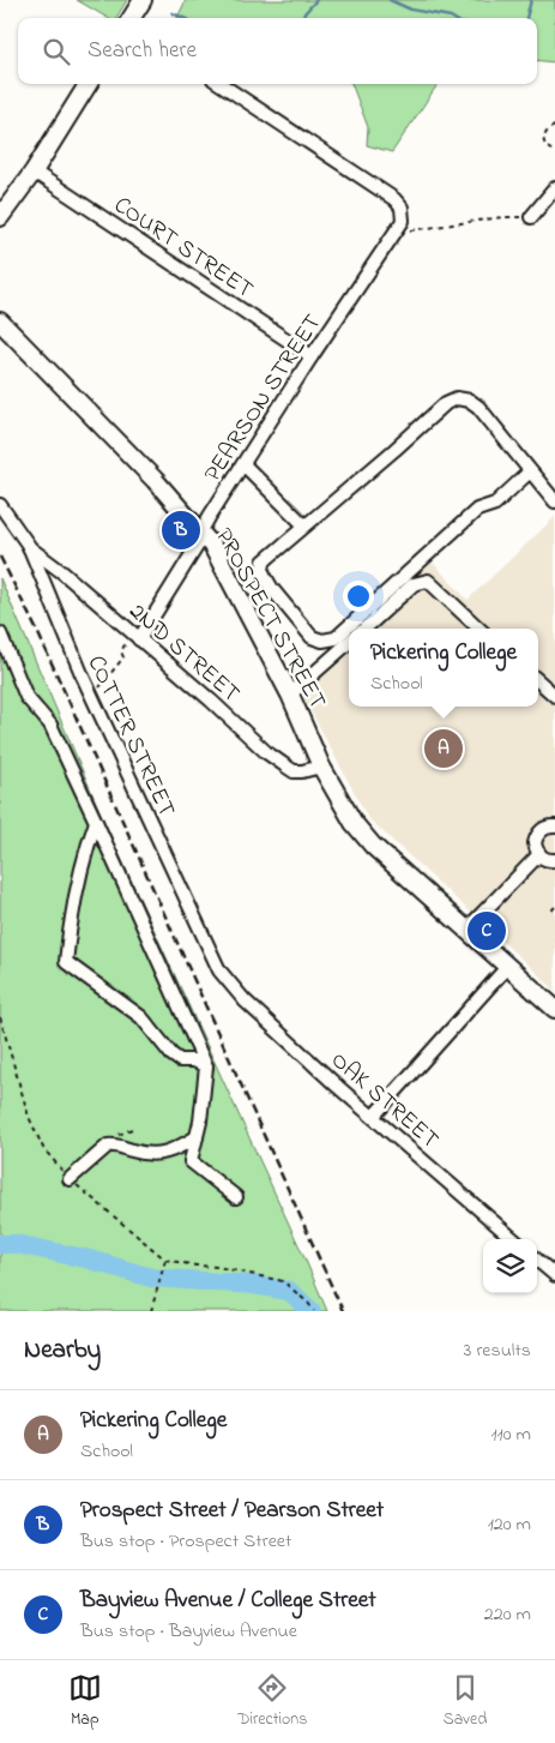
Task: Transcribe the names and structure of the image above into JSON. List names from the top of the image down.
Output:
{
  "streets": {
    "main road": ["PROSPECT STREET"],
    "street": [
      "COURT STREET",
      "PEARSON STREET",
      "2ND STREET",
      "COTTER STREET",
      "OAK STREET"
    ]
  },
  "crossings": [
    ["COURT STREET", "PEARSON STREET"],
    ["PEARSON STREET", "PROSPECT STREET"],
    ["PEARSON STREET", "2ND STREET"],
    ["PROSPECT STREET", "2ND STREET"],
    ["2ND STREET", "COTTER STREET"],
    ["COTTER STREET", "OAK STREET"]
  ],
  "page": {
    "search": "Search here",
    "pins": ["B", "A", "C"],
    "popup": ["Pickering College", "School"],
    "heading": ["Nearby", "3 results"],
    "list": [
      {
        "mark": "A",
        "name": "Pickering College",
        "note": "School",
        "value": "110 m"
      },
      {
        "mark": "B",
        "name": "Prospect Street / Pearson Street",
        "note": "Bus stop · Prospect Street",
        "value": "120 m"
      },
      {
        "mark": "C",
        "name": "Bayview Avenue / College Street",
        "note": "Bus stop · Bayview Avenue",
        "value": "220 m"
      }
    ],
    "nav": ["Map", "Directions", "Saved"]
  }
}
